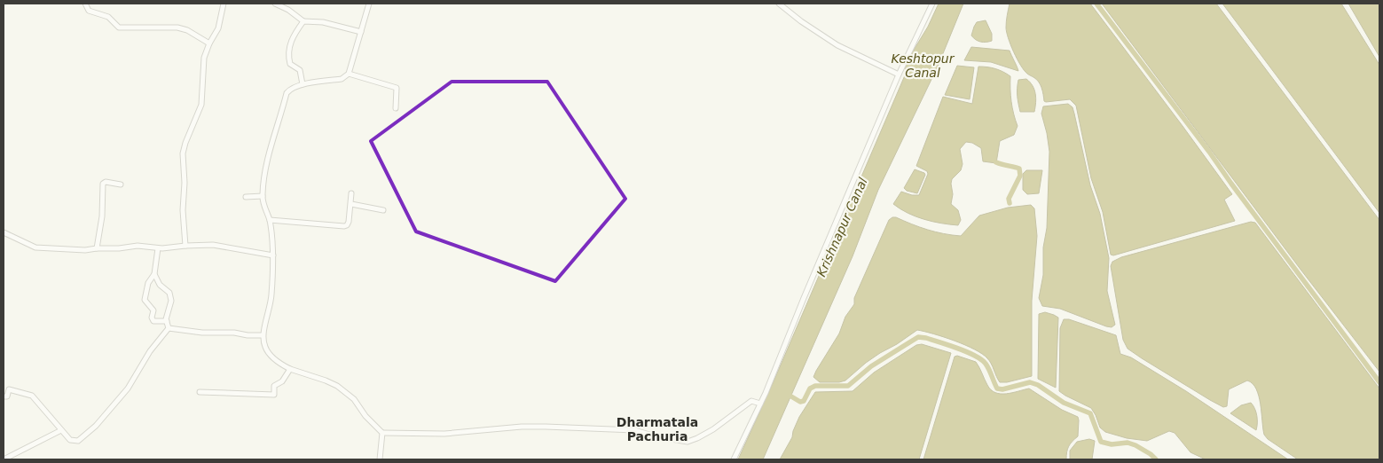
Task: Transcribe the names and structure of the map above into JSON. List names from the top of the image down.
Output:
{
  "districts": ["Dharmatala Pachuria"],
  "water": ["Keshtopur Canal", "Krishnapur Canal"]
}
